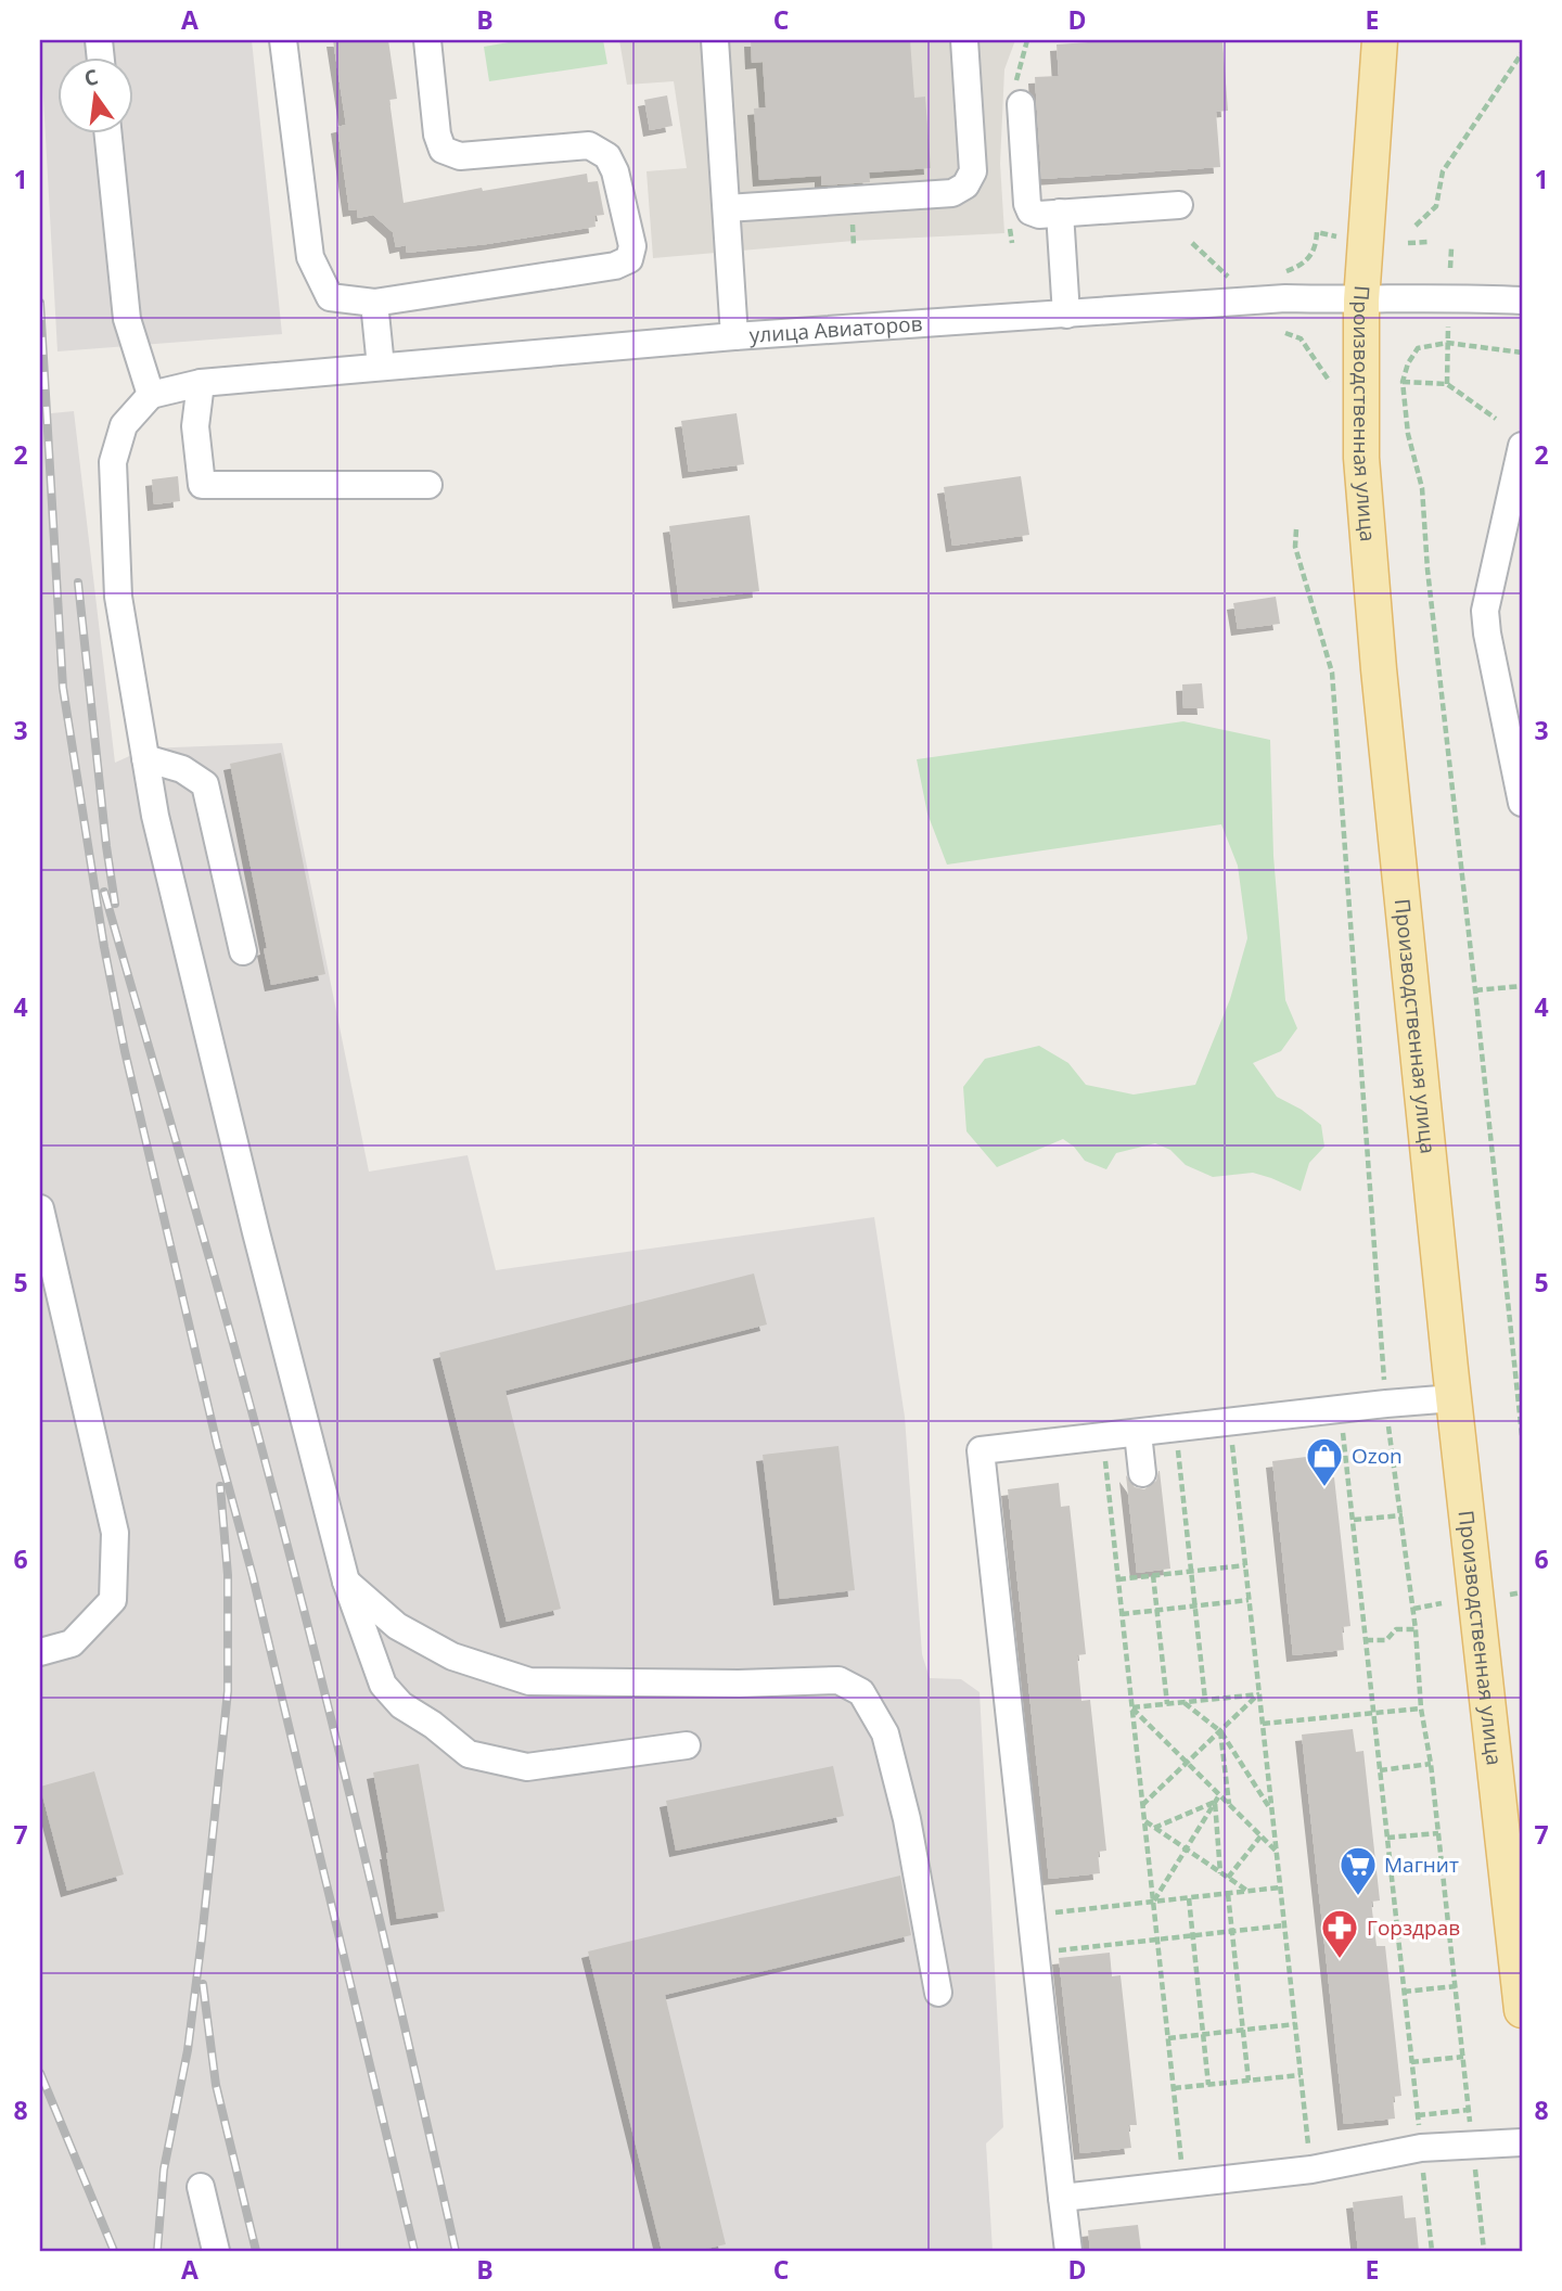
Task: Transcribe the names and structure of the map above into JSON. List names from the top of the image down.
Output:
{
  "streets": {
    "main road": ["Производственная улица"],
    "street": ["улица Авиаторов"]
  },
  "crossings": [
    ["улица Авиаторов", "Производственная улица"]
  ],
  "places": {
    "shop": ["Ozon"],
    "supermarket": ["Магнит"],
    "pharmacy": ["Горздрав"]
  },
  "north": "top",
  "grid": {
    "columns": [
      "A",
      "B",
      "C",
      "D",
      "E"
    ],
    "rows": [
      "1",
      "2",
      "3",
      "4",
      "5",
      "6",
      "7",
      "8"
    ]
  }
}
